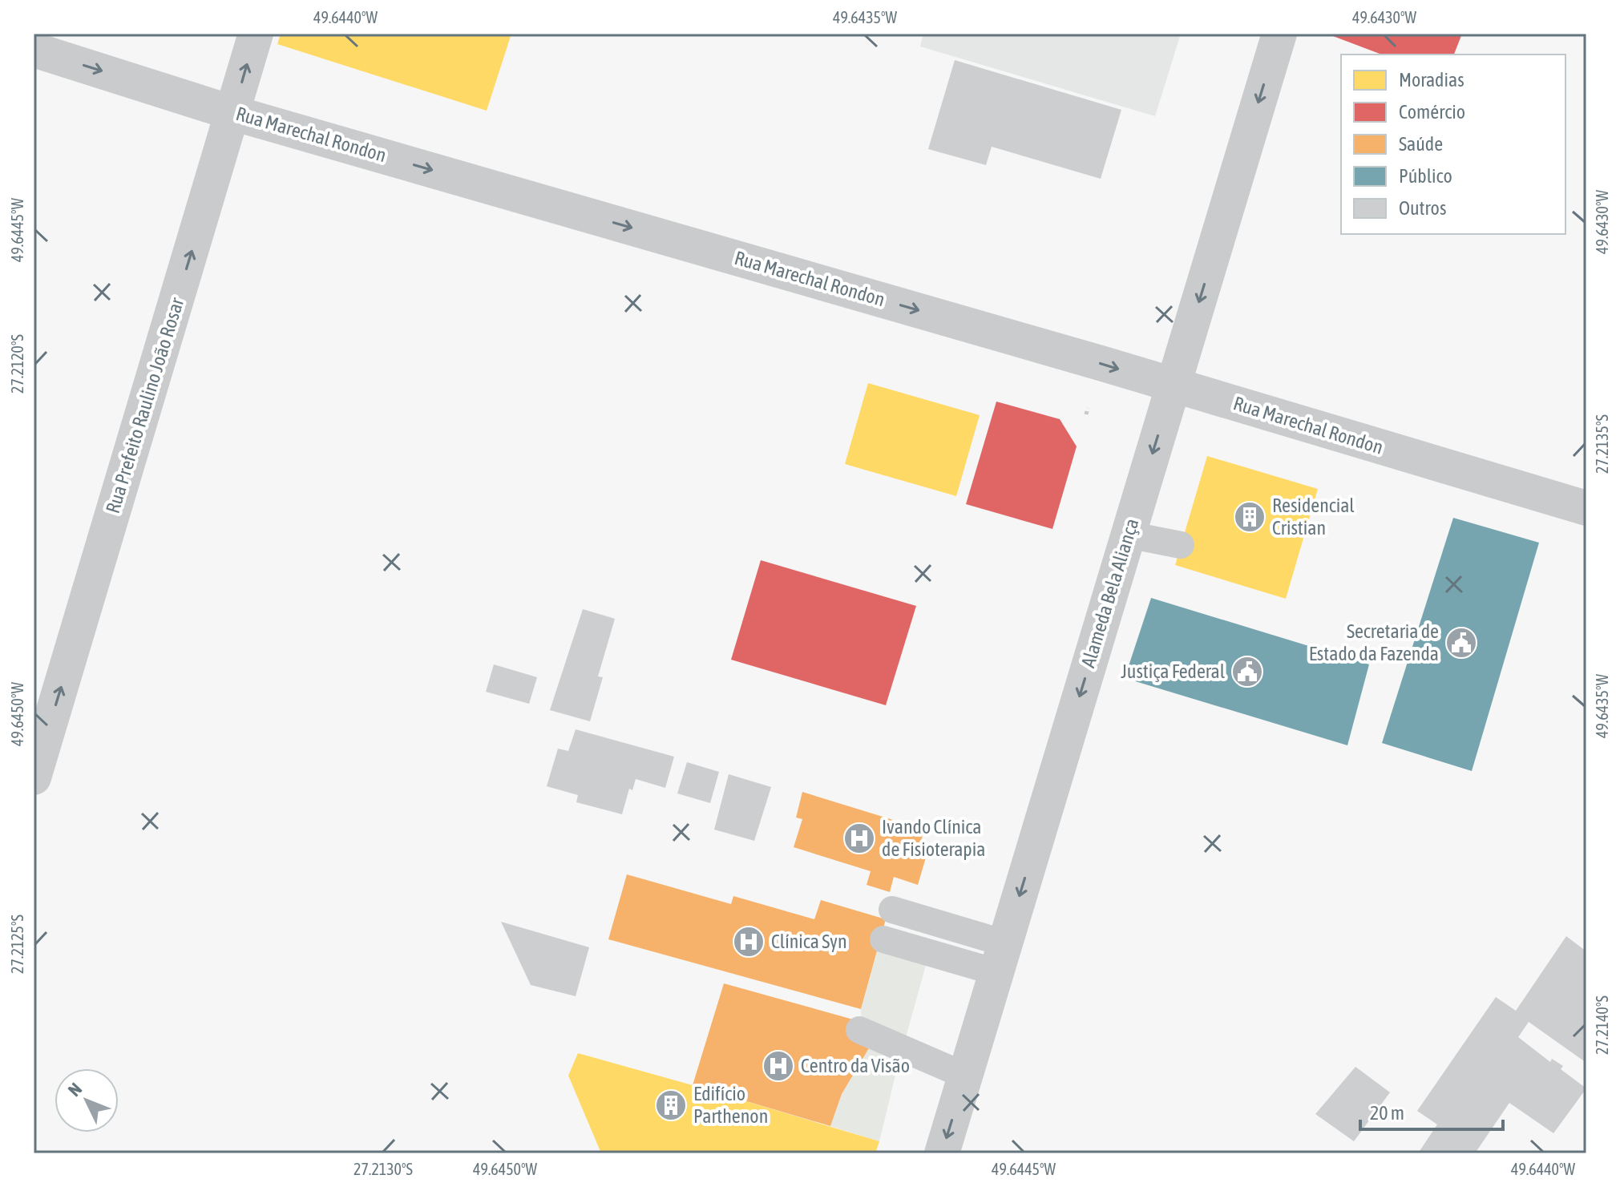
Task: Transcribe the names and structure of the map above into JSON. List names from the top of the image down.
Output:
{
  "streets": {
    "street": ["Rua Marechal Rondon", "Rua Prefeito Raulino João Rosar", "Alameda Bela Aliança"]
  },
  "crossings": [
    ["Rua Marechal Rondon", "Rua Prefeito Raulino João Rosar"],
    ["Rua Marechal Rondon", "Alameda Bela Aliança"]
  ],
  "one_way": ["Rua Marechal Rondon", "Rua Prefeito Raulino João Rosar", "Alameda Bela Aliança"],
  "places": {
    "building": ["Residencial Cristian", "Edifício Parthenon"],
    "public building": ["Secretaria de Estado da Fazenda", "Justiça Federal"],
    "hospital": ["Ivando Clínica de Fisioterapia", "Clínica Syn", "Centro da Visão"]
  },
  "legend": [
    "Moradias",
    "Comércio",
    "Saúde",
    "Público",
    "Outros"
  ],
  "scale_bar": "20 m",
  "north": "top left",
  "coordinates": [
    "49.6440°W",
    "49.6435°W",
    "49.6430°W",
    "49.6445°W",
    "27.2120°S",
    "27.2135°S",
    "49.6450°W",
    "27.2125°S",
    "27.2140°S",
    "27.2130°S"
  ]
}
